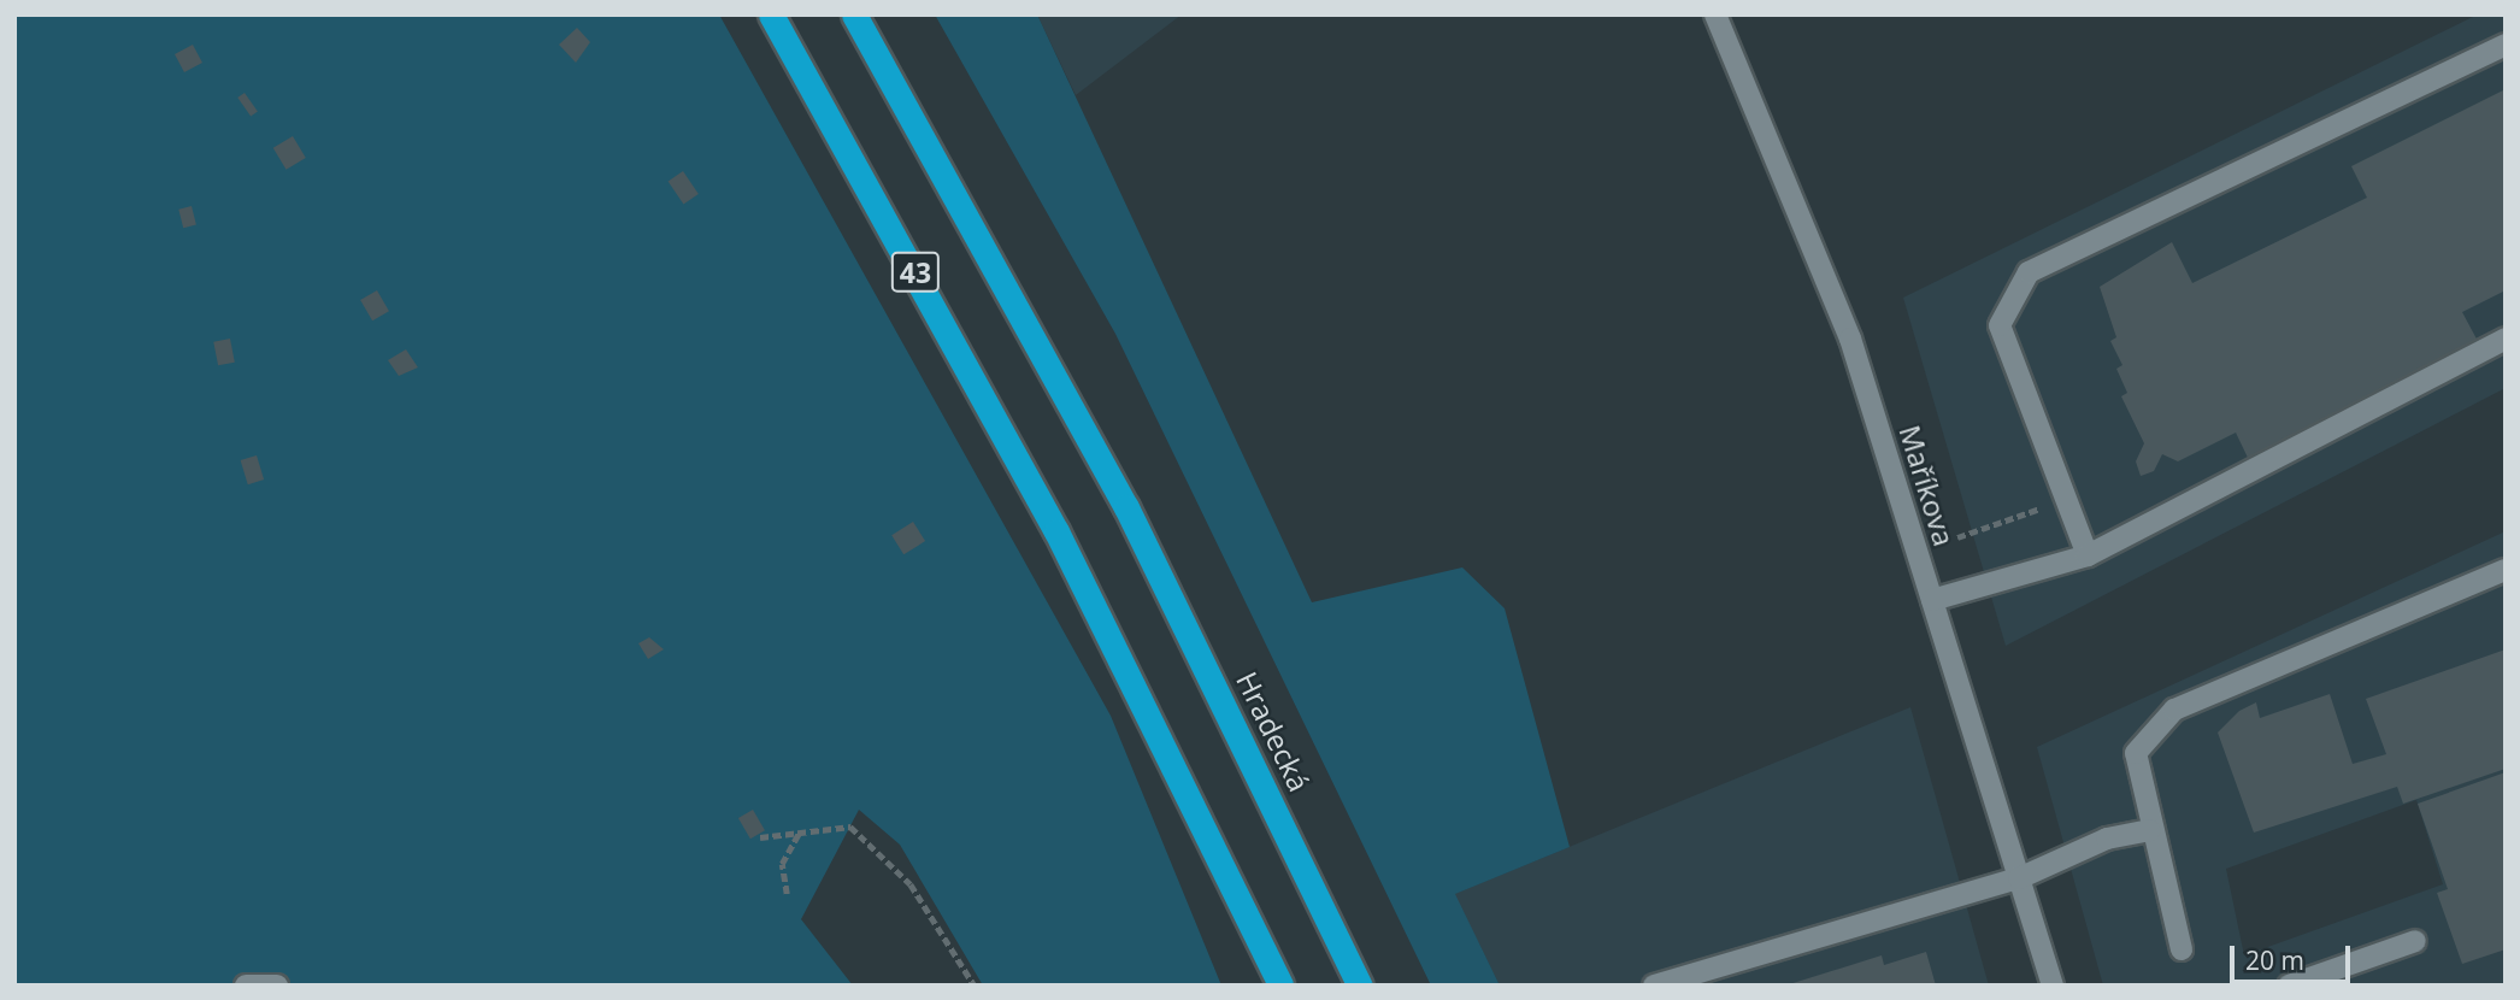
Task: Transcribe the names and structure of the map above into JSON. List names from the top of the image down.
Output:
{
  "streets": {
    "highway": ["43", "Hradecká"],
    "street": ["Maříkova"]
  },
  "scale_bar": "20 m"
}
